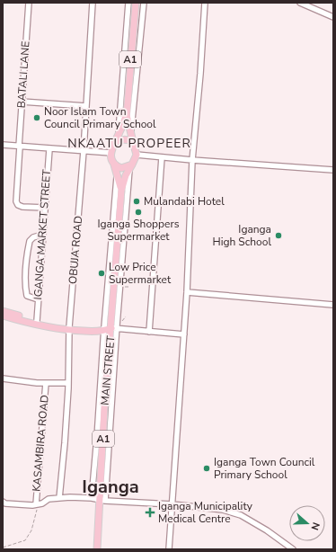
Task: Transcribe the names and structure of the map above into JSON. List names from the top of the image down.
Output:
{
  "streets": {
    "main road": ["A1", "MAIN STREET"],
    "street": [
      "BATALI LANE",
      "IGANGA MARKET STREET",
      "OBUJA ROAD",
      "KASAMBIRA ROAD"
    ]
  },
  "crossings": [
    ["A1", "MAIN STREET"],
    ["BATALI LANE", "IGANGA MARKET STREET"]
  ],
  "districts": ["NKAATU PROPEER", "Iganga"],
  "places": {
    "other": [
      "Noor Islam Town Council Primary School",
      "Mulandabi Hotel",
      "Iganga Shoppers Supermarket",
      "Iganga High School",
      "Low Price Supermarket",
      "Iganga Town Council Primary School"
    ],
    "health": ["Iganga Municipality Medical Centre"]
  },
  "north": "right"
}
